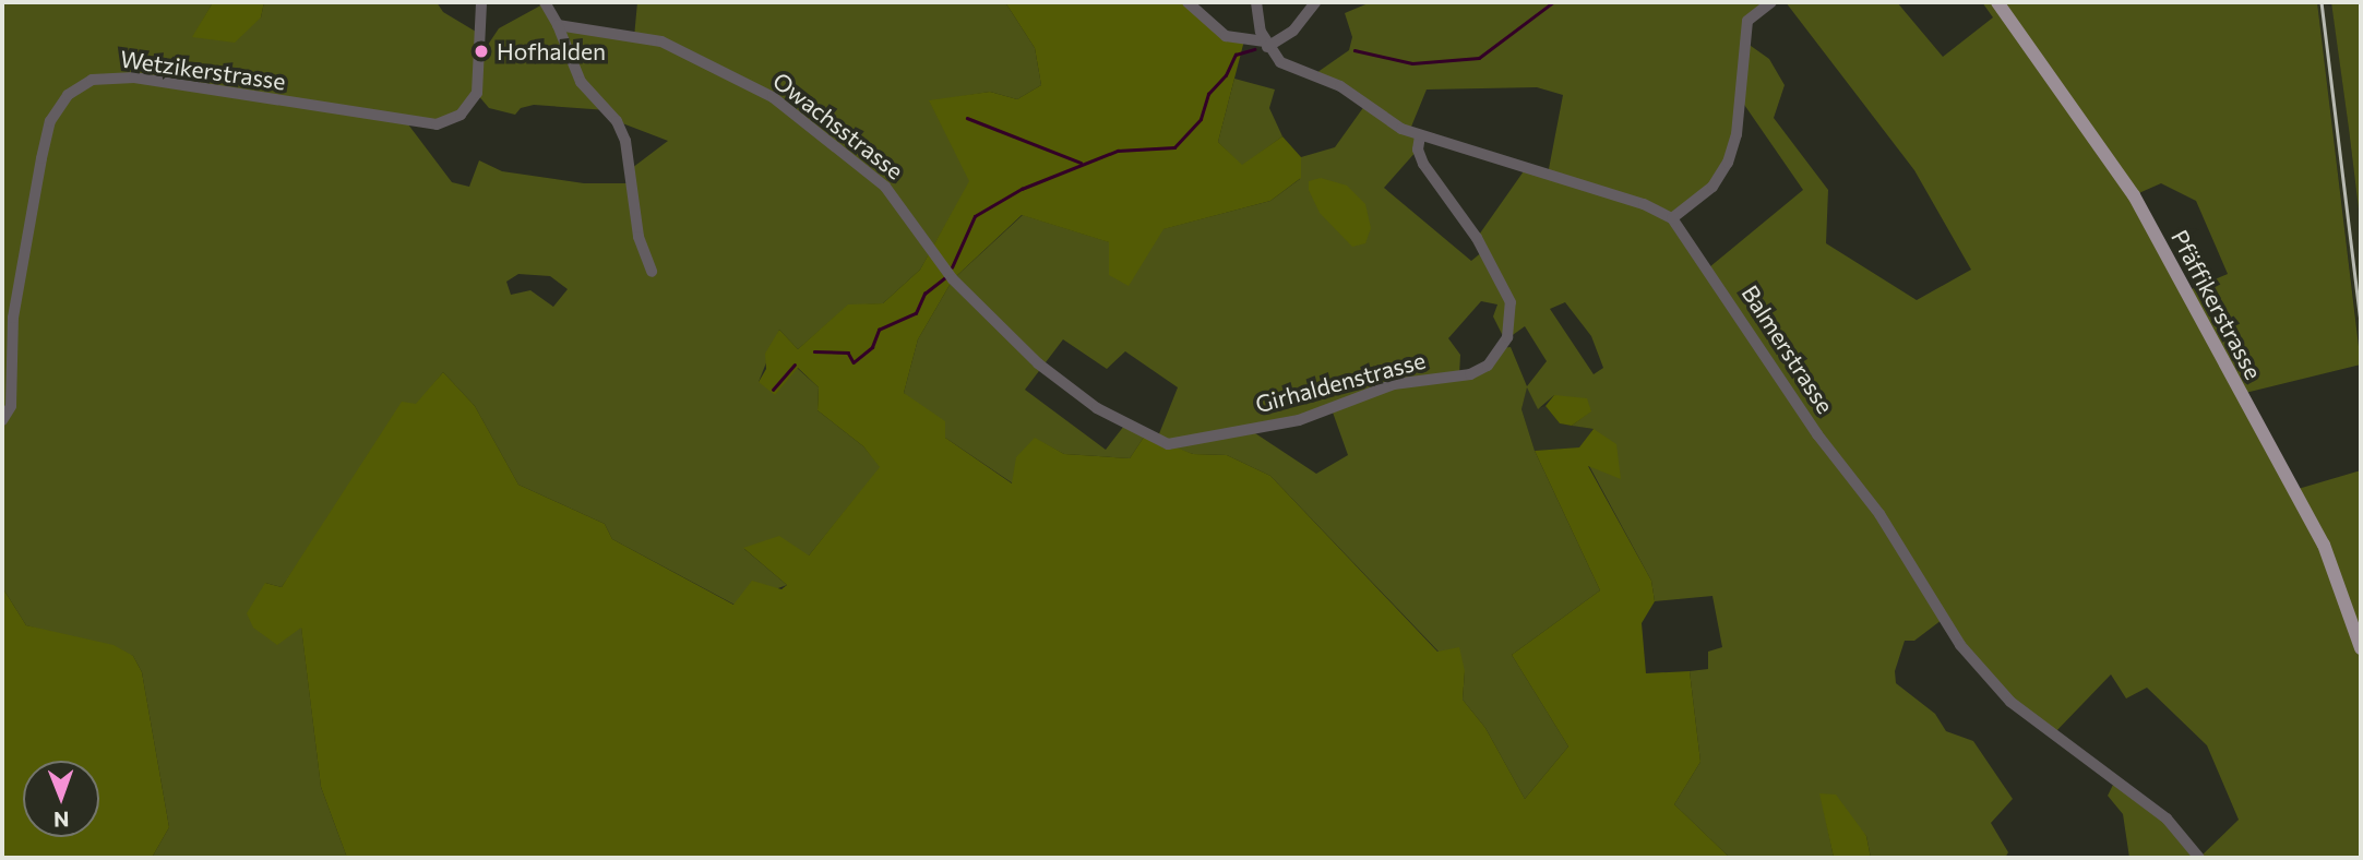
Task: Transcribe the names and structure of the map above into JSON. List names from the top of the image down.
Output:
{
  "streets": {
    "main road": ["Pfäffikerstrasse"],
    "street": [
      "Wetzikerstrasse",
      "Owachsstrasse",
      "Balmerstrasse",
      "Girhaldenstrasse"
    ]
  },
  "crossings": [
    ["Owachsstrasse", "Girhaldenstrasse"]
  ],
  "places": ["Hofhalden"],
  "north": "bottom"
}
